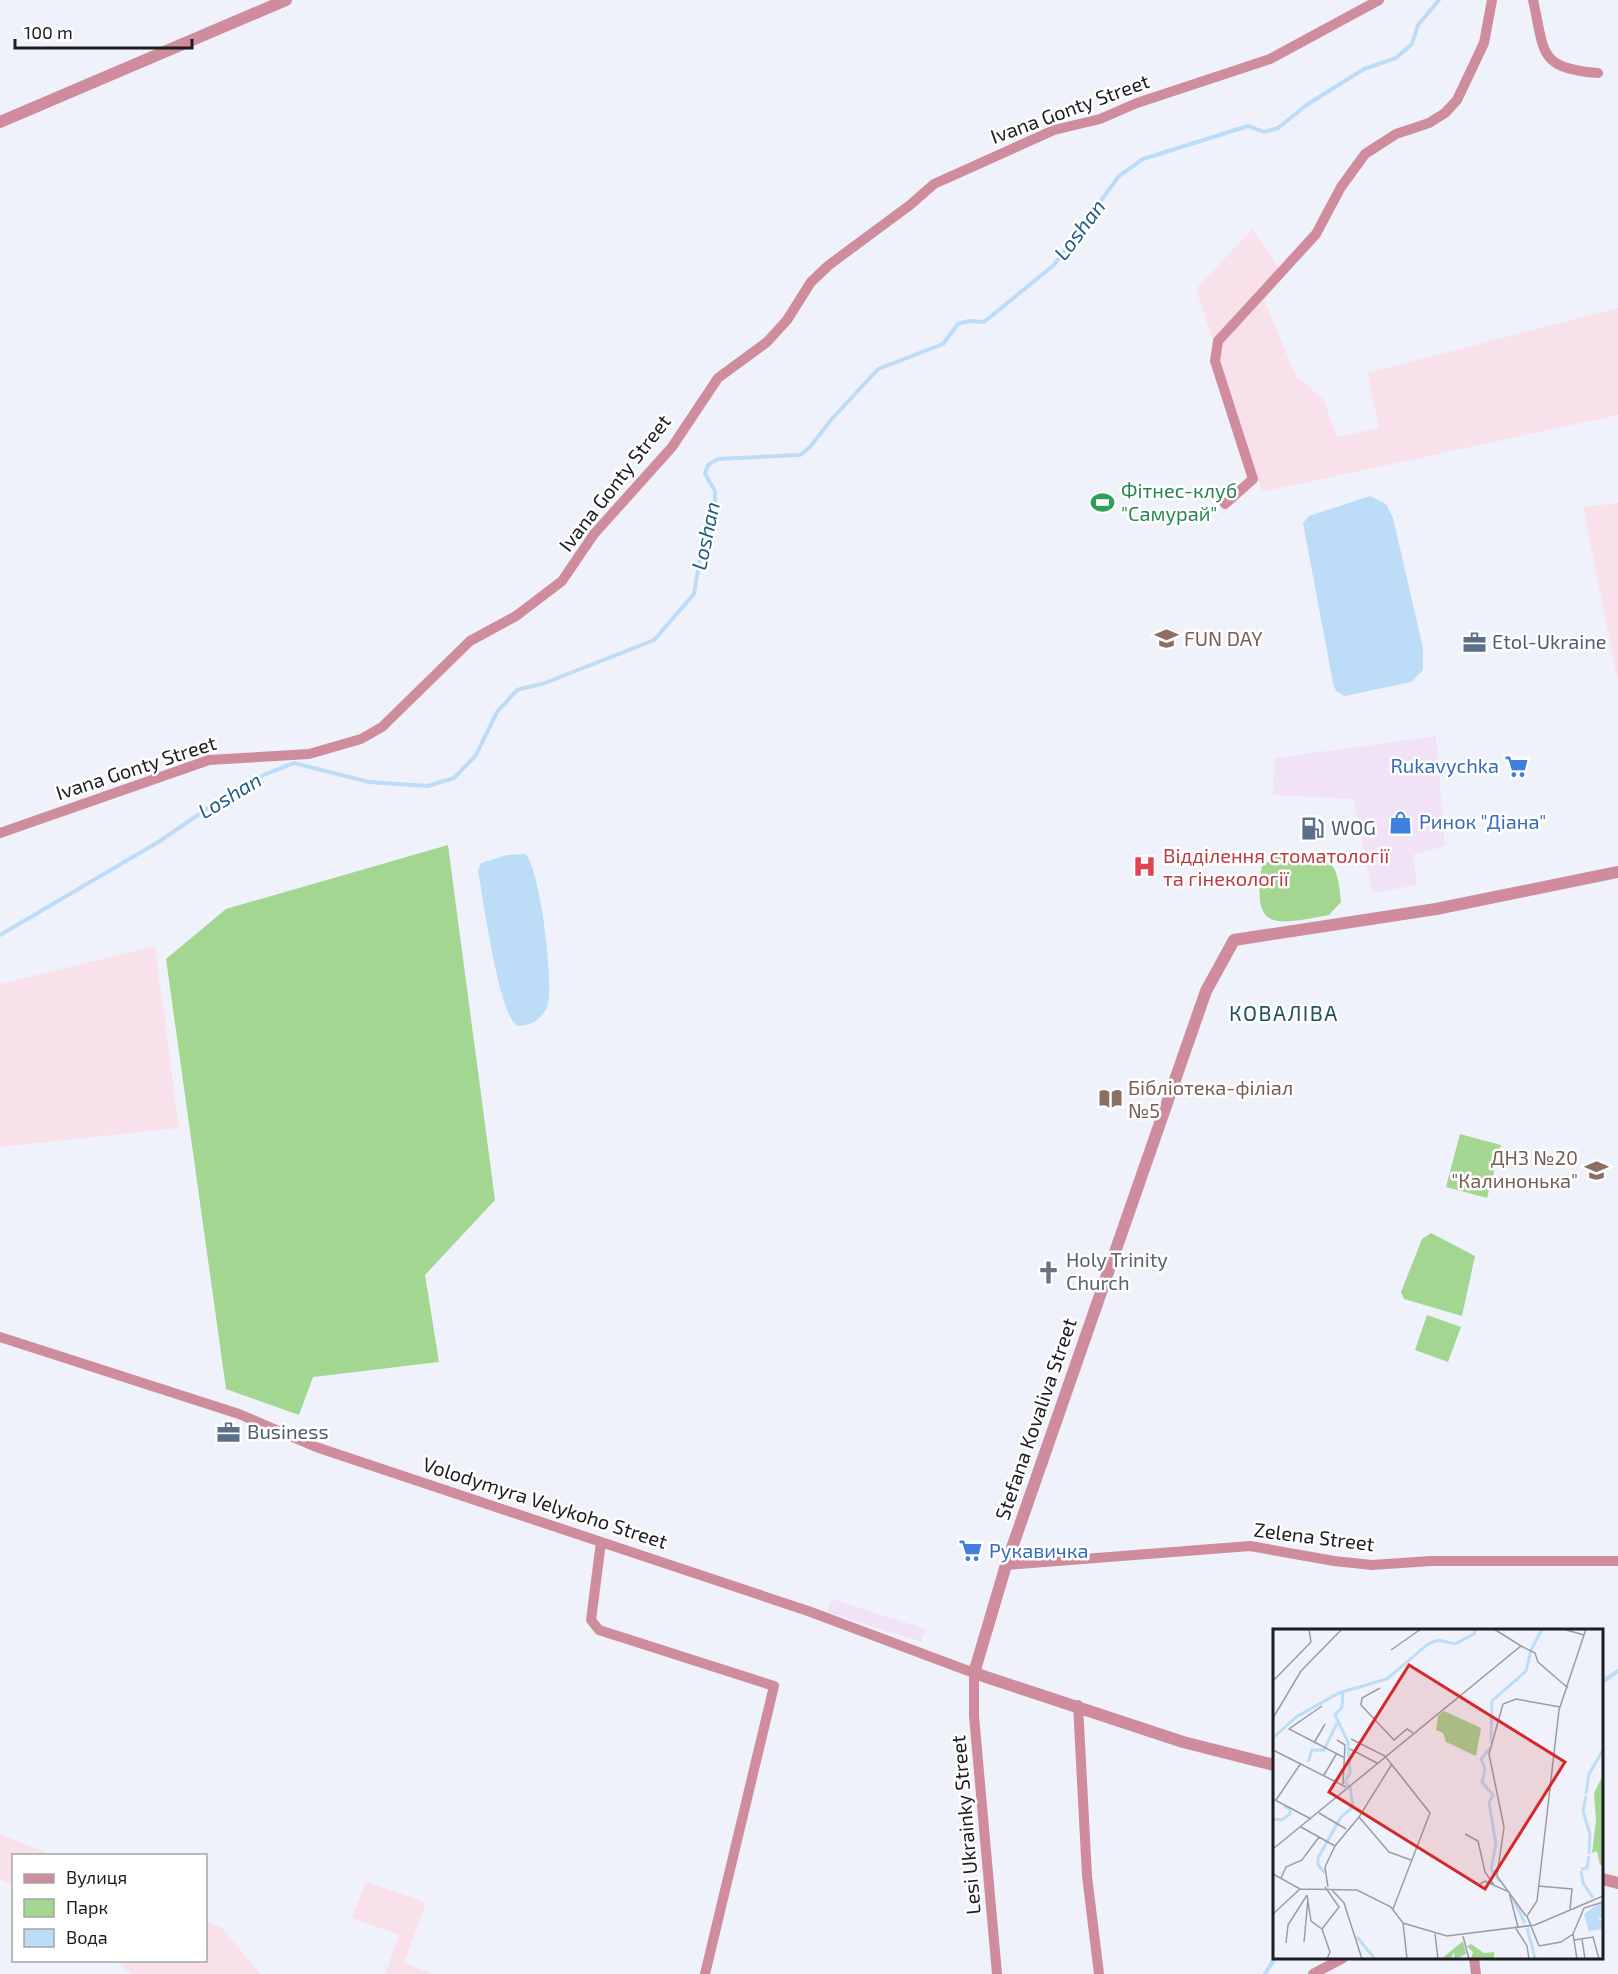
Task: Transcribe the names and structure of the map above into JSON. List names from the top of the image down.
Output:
{
  "streets": {
    "street": [
      "Ivana Gonty Street",
      "Stefana Kovaliva Street",
      "Volodymyra Velykoho Street",
      "Zelena Street",
      "Lesi Ukrainky Street"
    ]
  },
  "crossings": [
    ["Stefana Kovaliva Street", "Volodymyra Velykoho Street"],
    ["Stefana Kovaliva Street", "Zelena Street"],
    ["Stefana Kovaliva Street", "Lesi Ukrainky Street"],
    ["Volodymyra Velykoho Street", "Lesi Ukrainky Street"]
  ],
  "districts": ["КОВАЛІВА"],
  "water": ["Loshan"],
  "places": {
    "sports": ["Фітнес-клуб \"Самурай\""],
    "school or university": ["FUN DAY", "ДНЗ №20 \"Калинонька\""],
    "office": ["Etol-Ukraine", "Business"],
    "supermarket": ["Rukavychka", "Рукавичка"],
    "shop": ["Ринок \"Діана\""],
    "fuel station": ["WOG"],
    "hospital": ["Відділення стоматології та гінекології"],
    "library": ["Бібліотека-філіал №5"],
    "church": ["Holy Trinity Church"]
  },
  "legend": ["Вулиця", "Парк", "Вода"],
  "scale_bar": "100 m"
}
